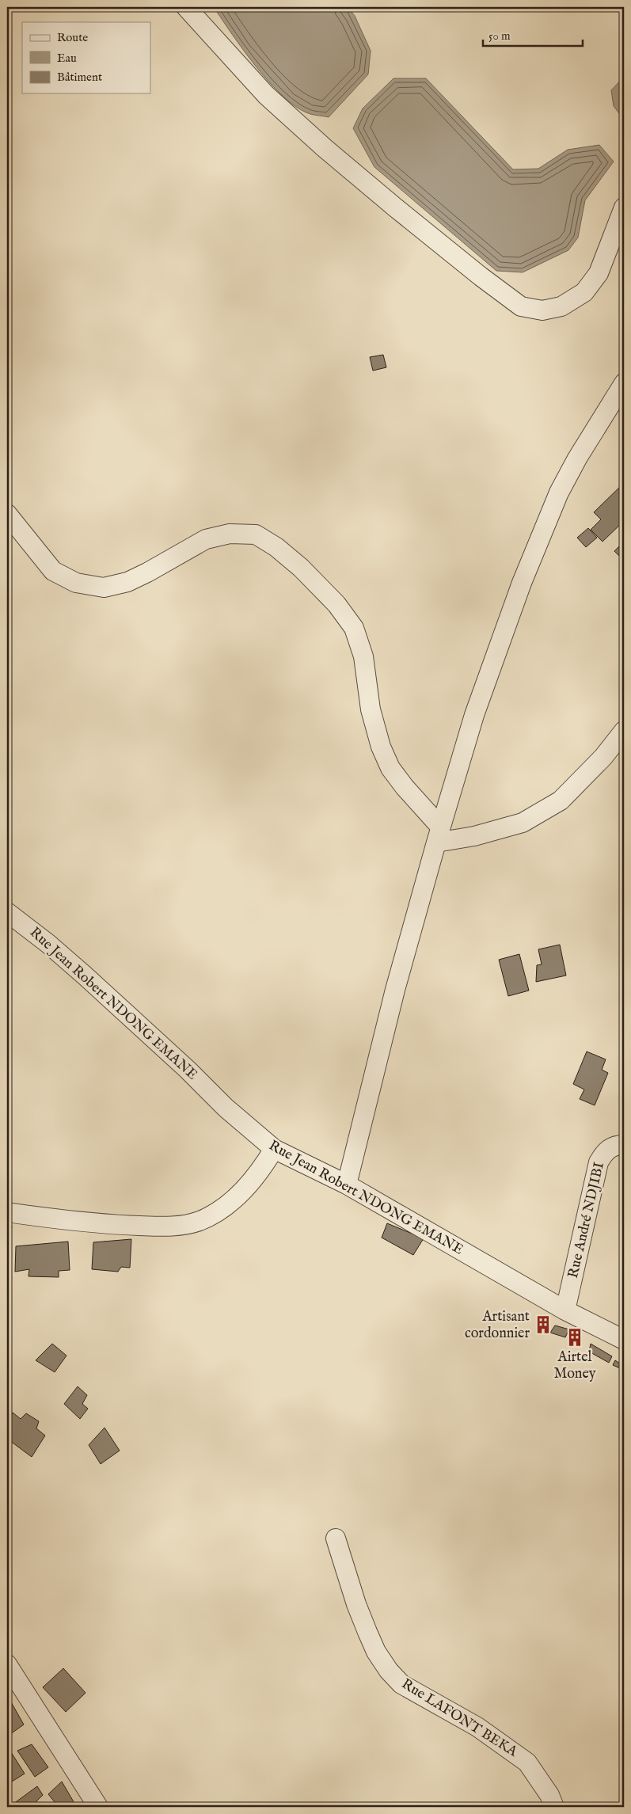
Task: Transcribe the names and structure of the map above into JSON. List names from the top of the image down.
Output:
{
  "streets": {
    "street": ["Rue Jean Robert NDONG EMANE", "Rue André NDJIBI", "Rue LAFONT BEKA"]
  },
  "crossings": [
    ["Rue Jean Robert NDONG EMANE", "Rue André NDJIBI"]
  ],
  "places": {
    "building": ["Artisant cordonnier", "Airtel Money"]
  },
  "legend": ["Route", "Eau", "Bâtiment"],
  "scale_bar": "50 m"
}
